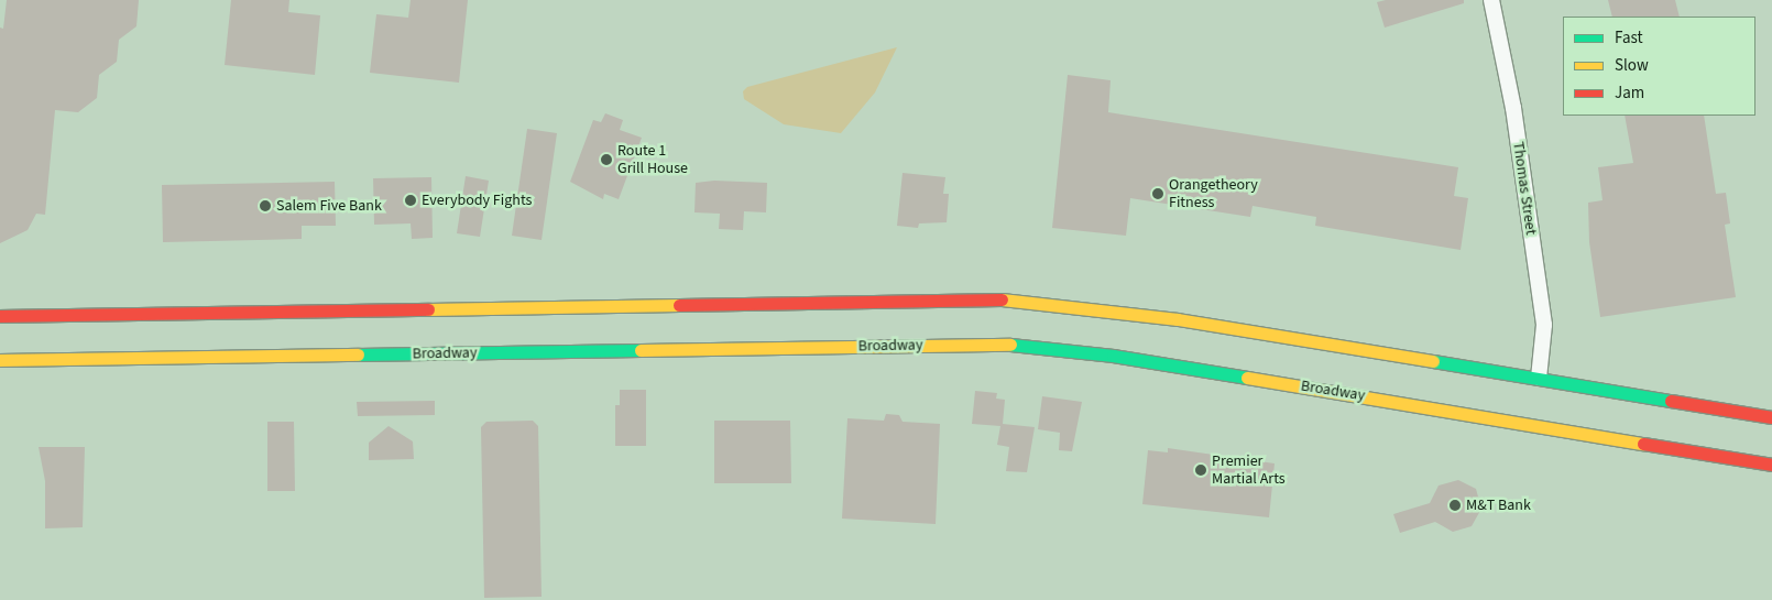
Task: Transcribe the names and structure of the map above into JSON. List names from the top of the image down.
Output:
{
  "streets": {
    "highway": ["Broadway"],
    "street": ["Thomas Street"]
  },
  "places": [
    "Route 1 Grill House",
    "Orangetheory Fitness",
    "Everybody Fights",
    "Salem Five Bank",
    "Premier Martial Arts",
    "M&T Bank"
  ],
  "legend": ["Fast", "Slow", "Jam"]
}
